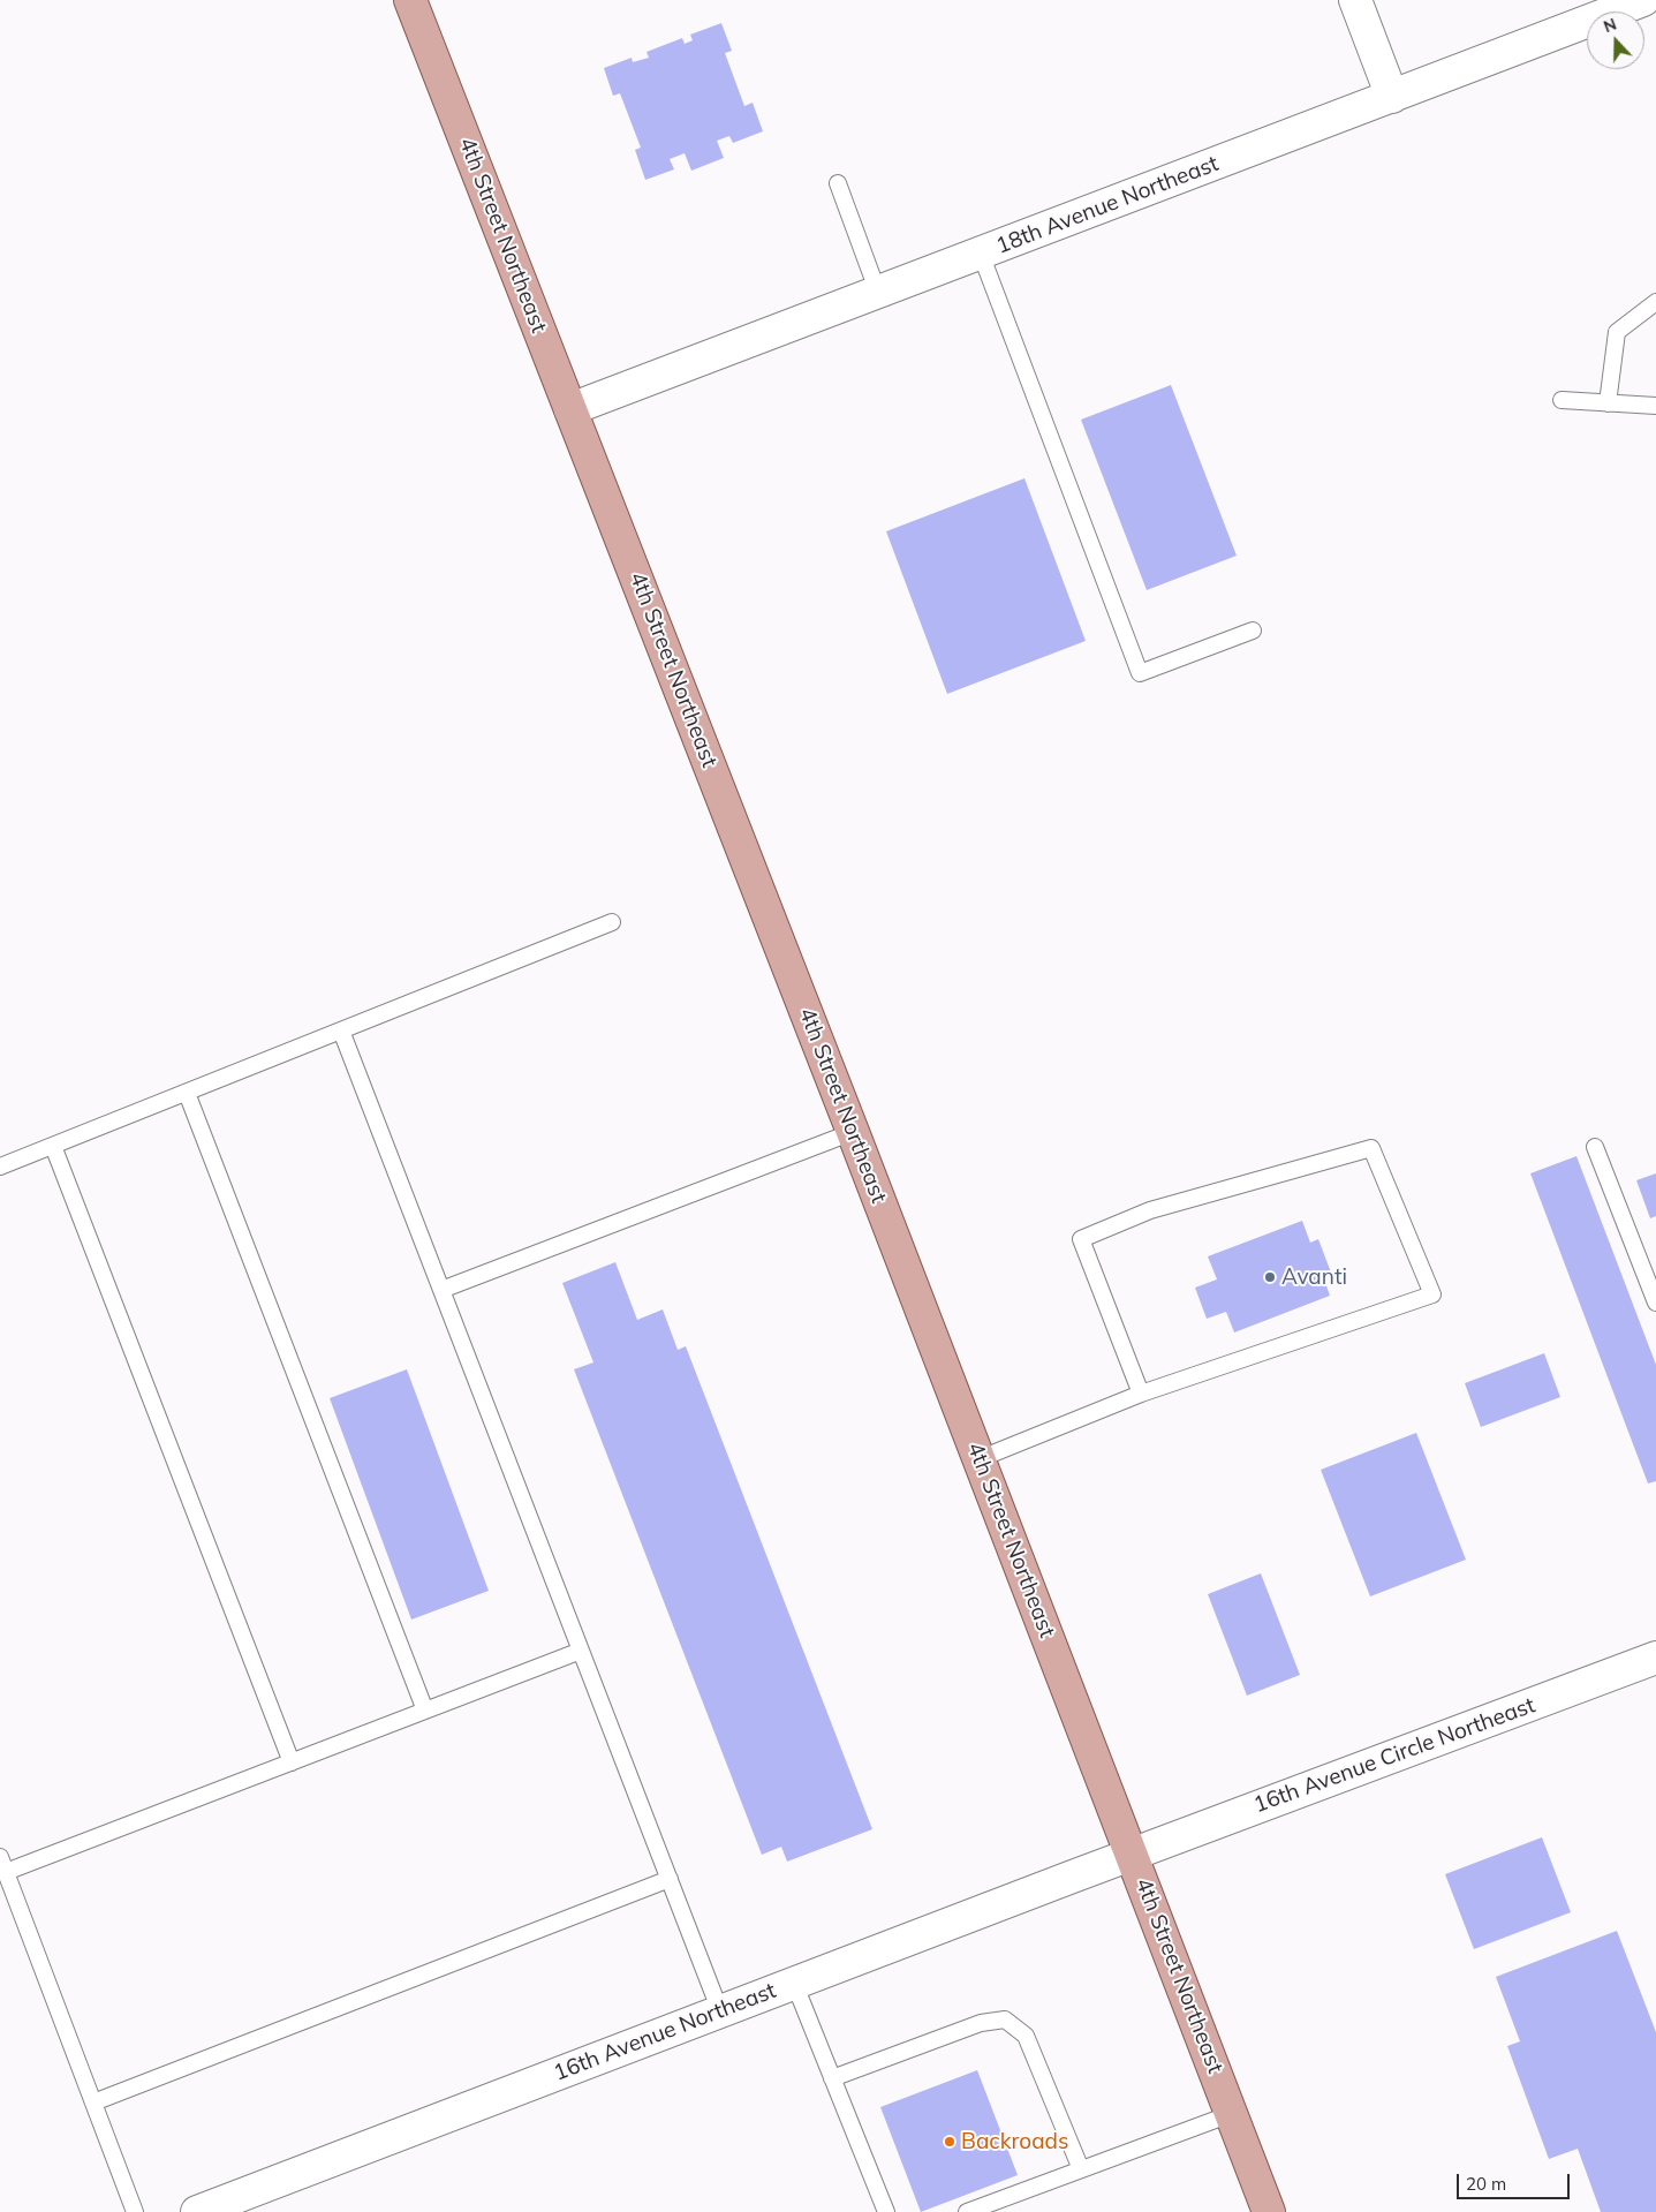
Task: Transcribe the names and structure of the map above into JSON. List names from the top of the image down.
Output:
{
  "streets": {
    "main road": ["4th Street Northeast"],
    "street": ["18th Avenue Northeast", "16th Avenue Circle Northeast", "16th Avenue Northeast"]
  },
  "crossings": [
    ["18th Avenue Northeast", "4th Street Northeast"],
    ["4th Street Northeast", "16th Avenue Circle Northeast"],
    ["4th Street Northeast", "16th Avenue Northeast"],
    ["16th Avenue Circle Northeast", "16th Avenue Northeast"]
  ],
  "places": ["Avanti", "Backroads"],
  "scale_bar": "20 m",
  "north": "top"
}
